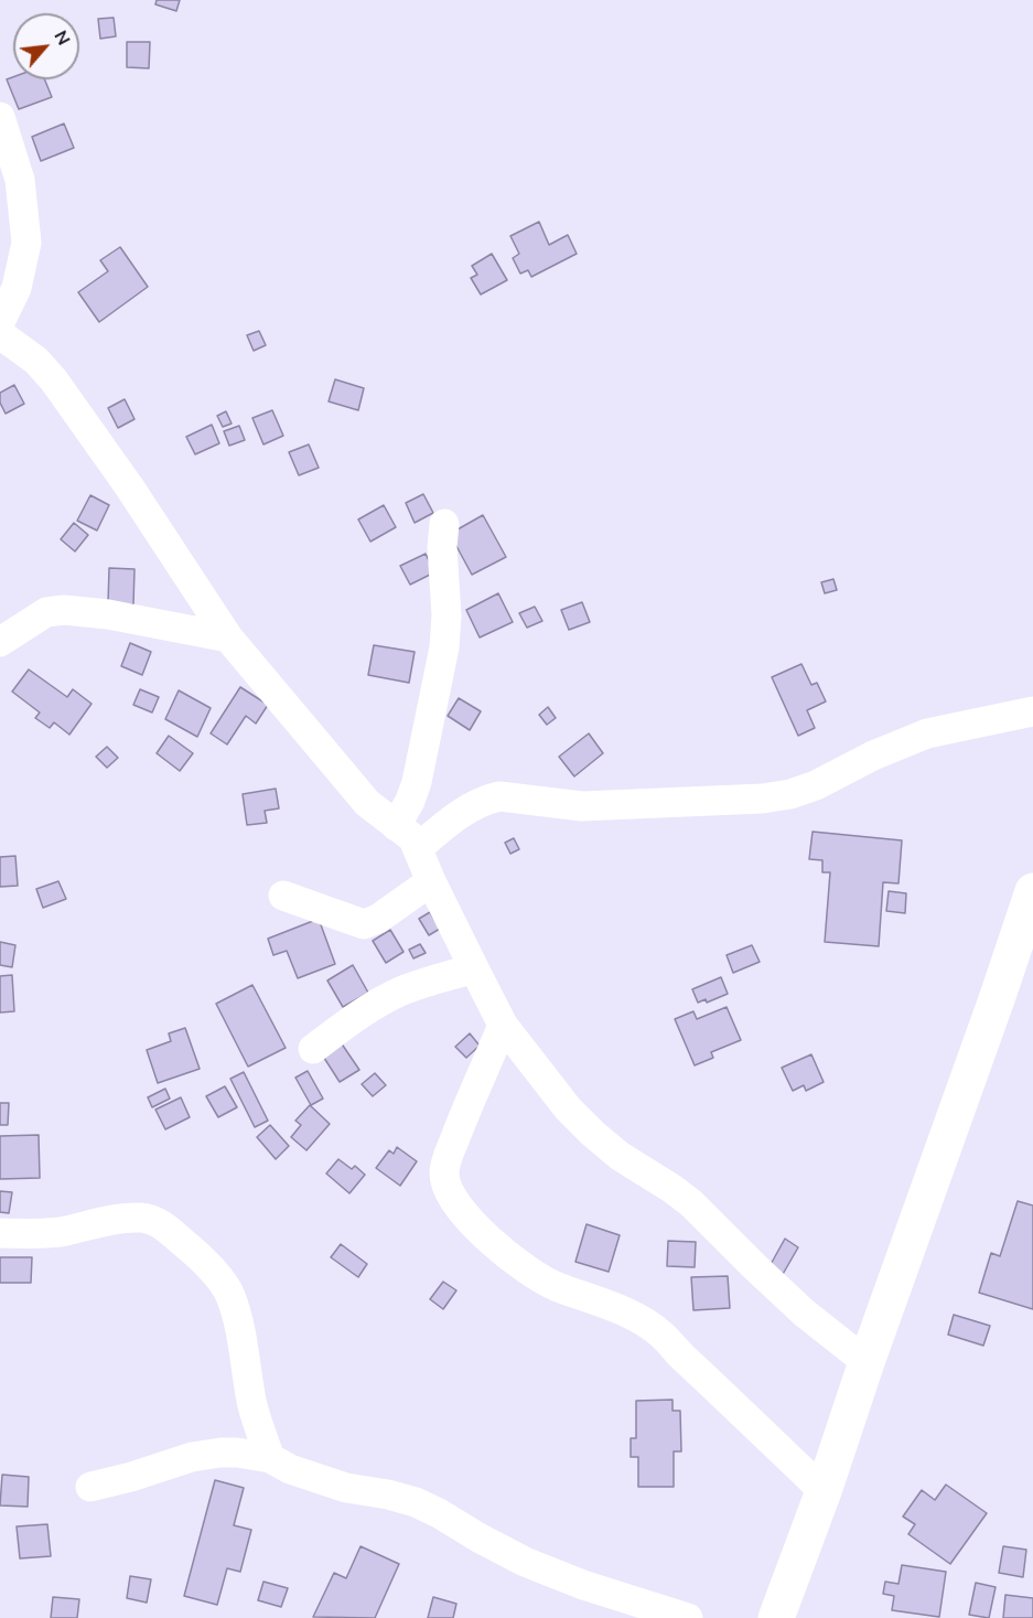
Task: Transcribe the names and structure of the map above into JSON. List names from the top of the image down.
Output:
{
  "north": "top right"
}
